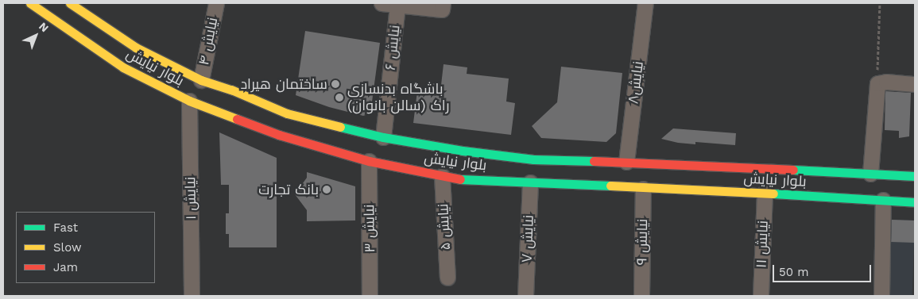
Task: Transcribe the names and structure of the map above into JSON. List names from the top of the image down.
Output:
{
  "streets": {
    "main road": ["بلوار نیایش"],
    "street": [
      "نیایش ۴",
      "نیایش ۶",
      "نیایش۸",
      "نیایش ۱",
      "نیایش ۵",
      "نیایش ۳",
      "نیایش ۷",
      "نیایش ۹",
      "نیایش ۱۱"
    ]
  },
  "crossings": [
    ["نیایش ۴", "بلوار نیایش"],
    ["نیایش ۶", "بلوار نیایش"],
    ["بلوار نیایش", "نیایش۸"],
    ["بلوار نیایش", "نیایش ۱"],
    ["بلوار نیایش", "نیایش ۵"],
    ["بلوار نیایش", "نیایش ۳"],
    ["بلوار نیایش", "نیایش ۷"],
    ["بلوار نیایش", "نیایش ۹"],
    ["بلوار نیایش", "نیایش ۱۱"]
  ],
  "places": ["ساختمان هیراد", "باشگاه بدنسازی راک (سالن بانوان)", "بانک تجارت"],
  "legend": ["Fast", "Slow", "Jam"],
  "scale_bar": "50 m",
  "north": "top right"
}
